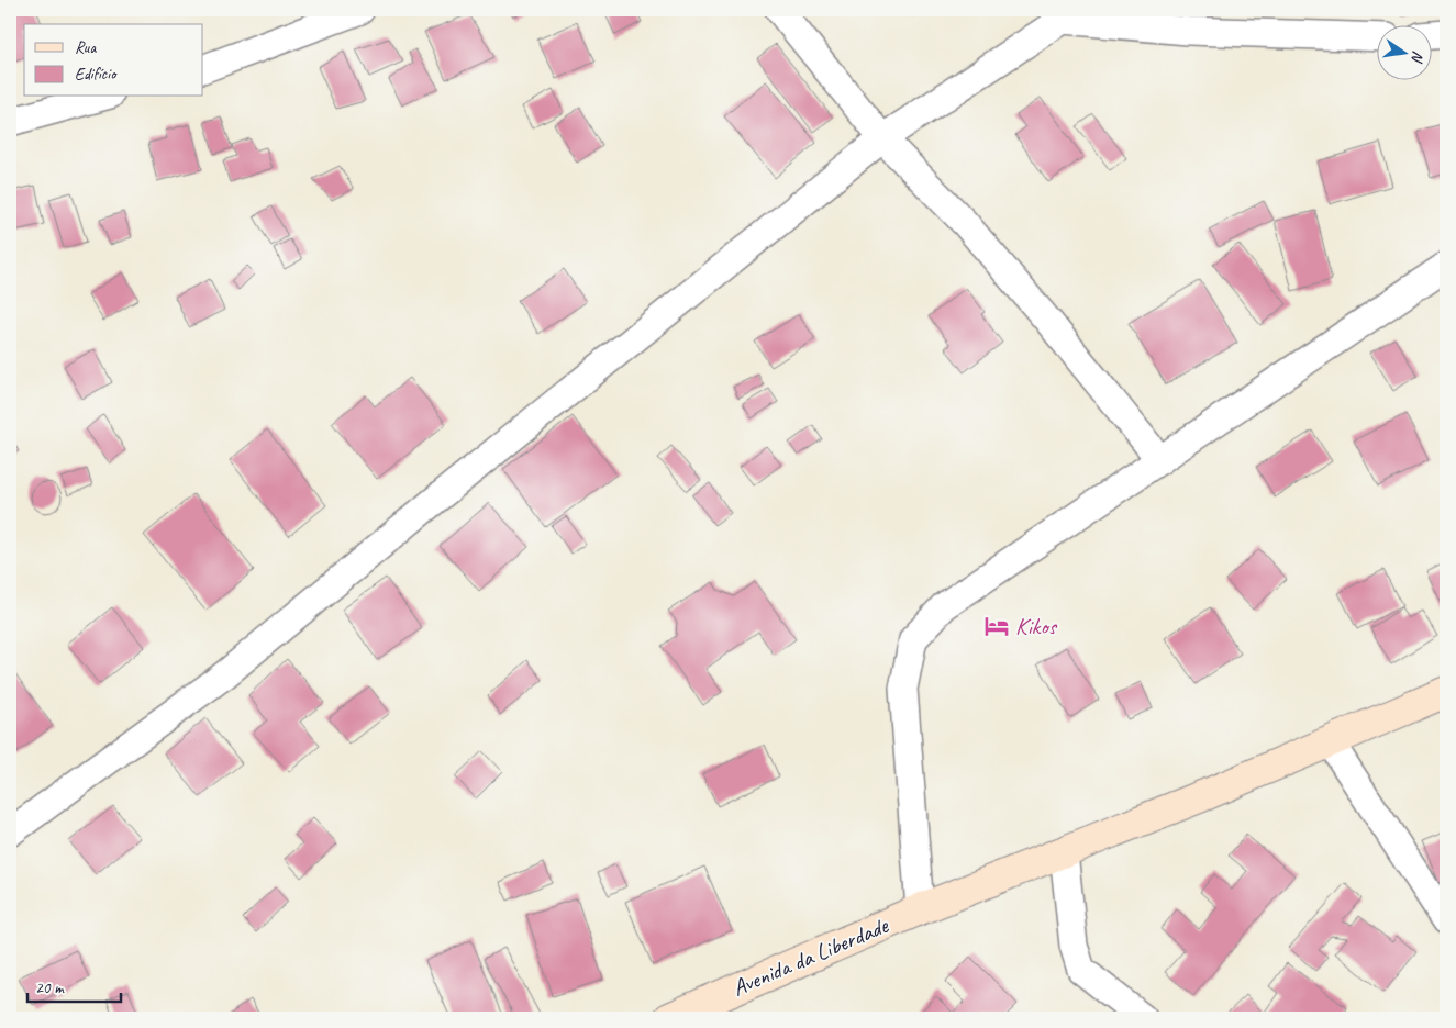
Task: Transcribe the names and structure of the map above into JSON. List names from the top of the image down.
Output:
{
  "streets": {
    "street": ["Avenida da Liberdade"]
  },
  "places": {
    "hotel": ["Kikos"]
  },
  "legend": ["Rua", "Edifício"],
  "scale_bar": "20 m",
  "north": "right"
}
